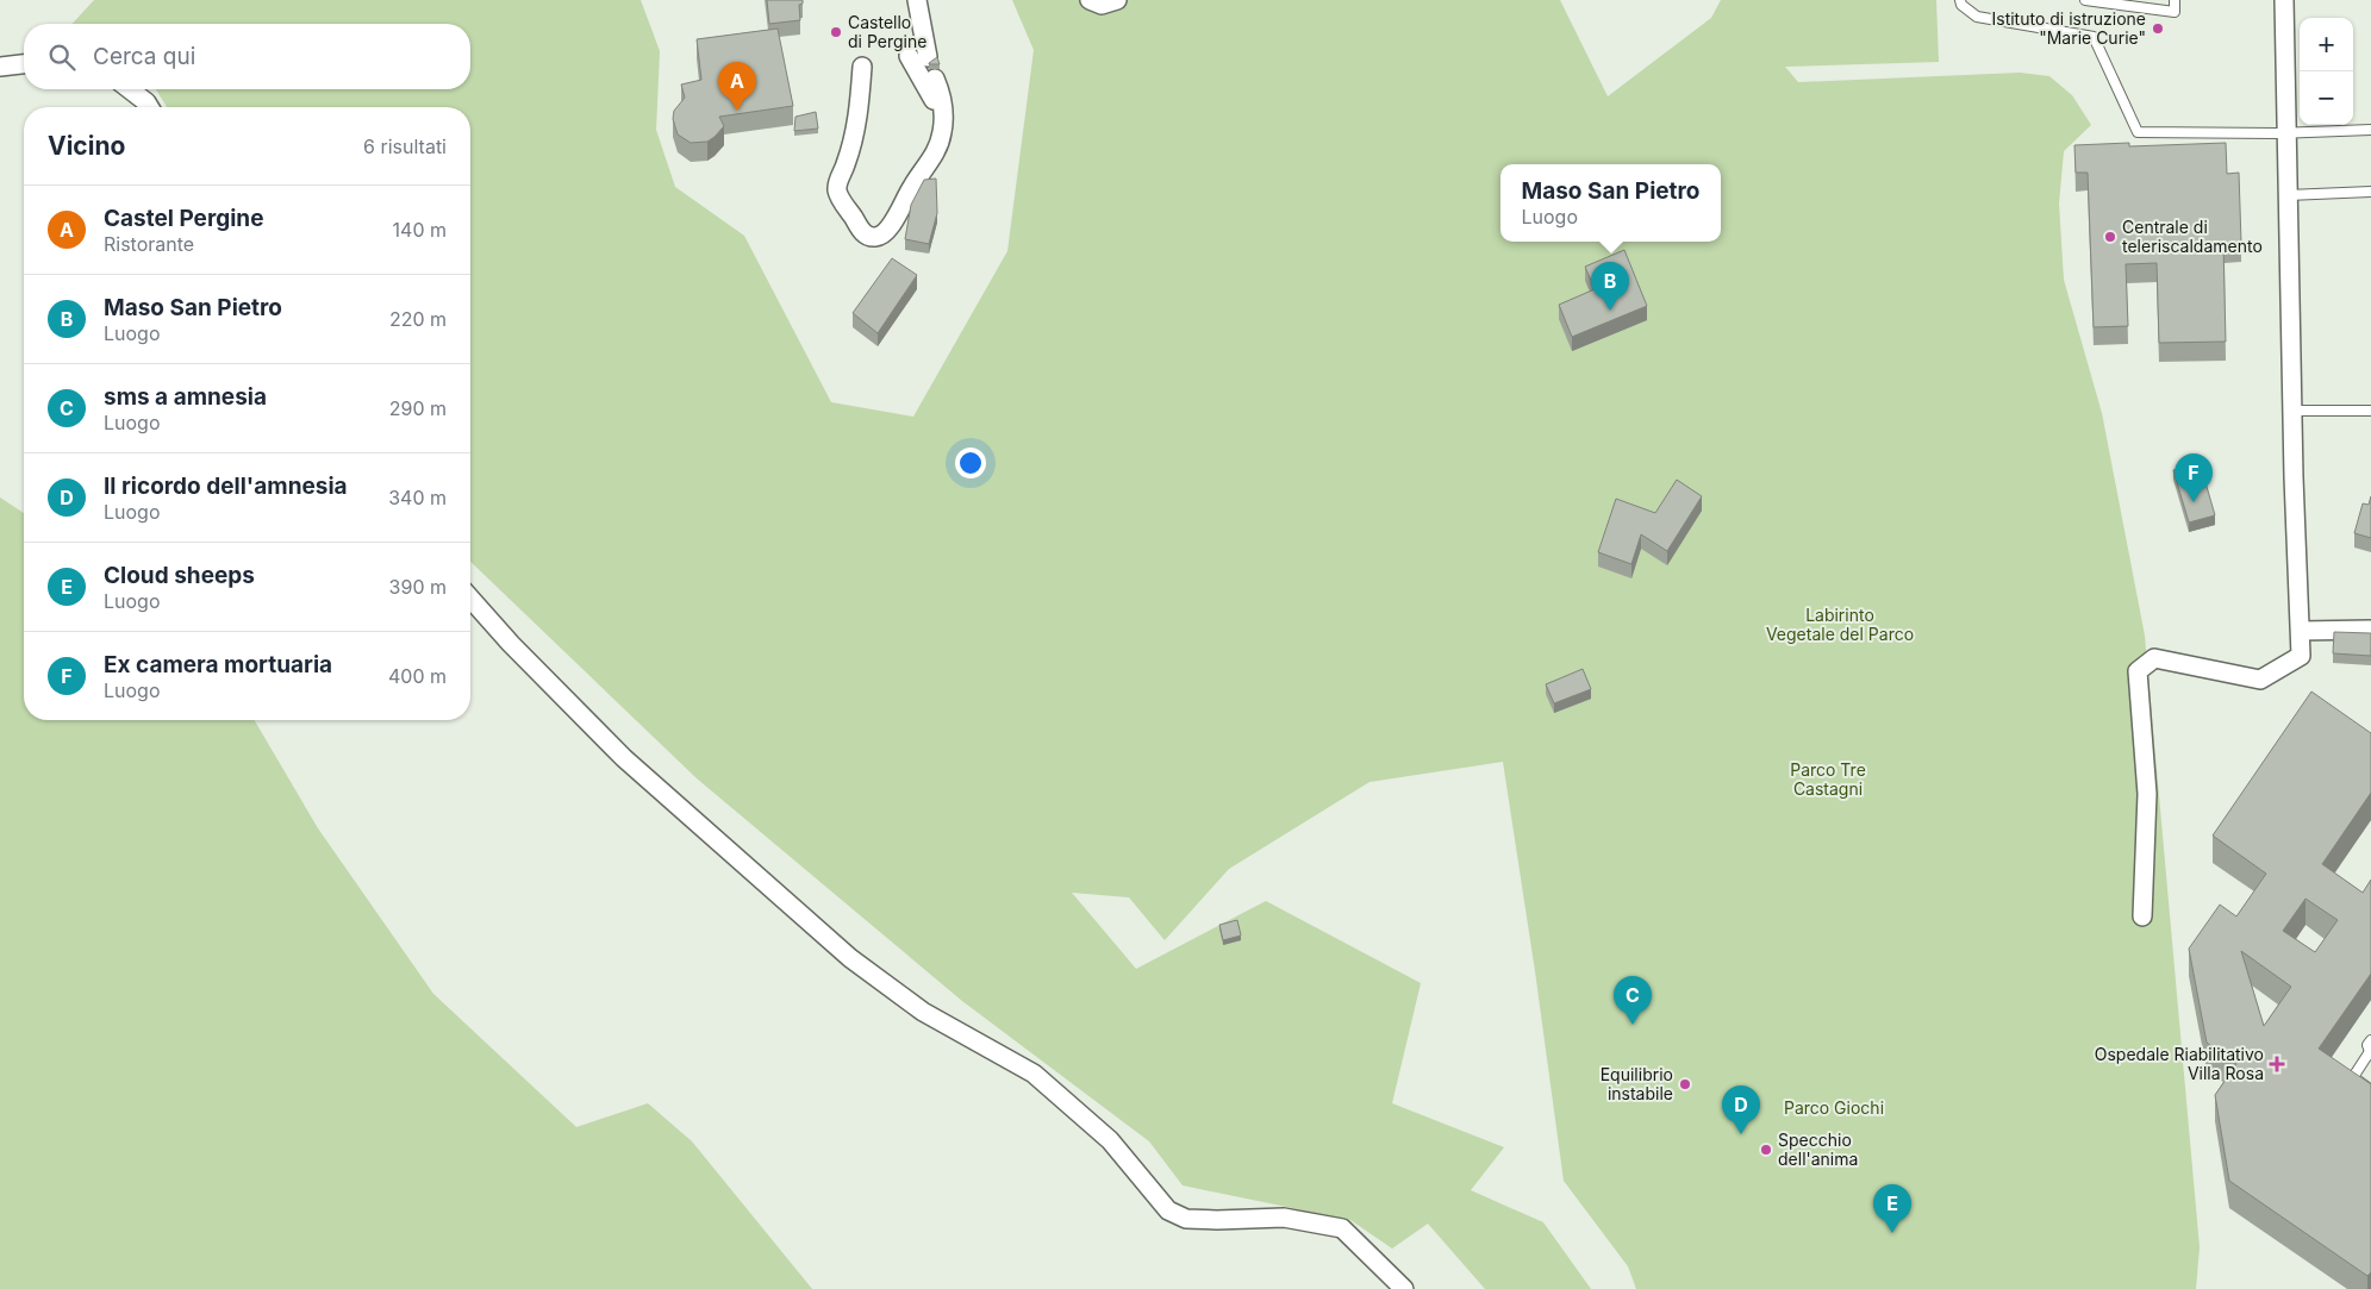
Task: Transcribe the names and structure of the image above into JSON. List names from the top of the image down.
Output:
{
  "parks": ["Labirinto Vegetale del Parco", "Parco Tre Castagni", "Parco Giochi"],
  "places": {
    "other": [
      "Istituto di istruzione \"Marie Curie\"",
      "Castello di Pergine",
      "Centrale di teleriscaldamento",
      "Equilibrio instabile",
      "Specchio dell'anima"
    ],
    "health": ["Ospedale Riabilitativo Villa Rosa"]
  },
  "page": {
    "map_buttons": ["+", "−"],
    "search": "Cerca qui",
    "pins": [
      "A",
      "B",
      "F",
      "C",
      "D",
      "E"
    ],
    "heading": ["Vicino", "6 risultati"],
    "popup": ["Maso San Pietro", "Luogo"],
    "list": [
      {
        "mark": "A",
        "name": "Castel Pergine",
        "note": "Ristorante",
        "value": "140 m"
      },
      {
        "mark": "B",
        "name": "Maso San Pietro",
        "note": "Luogo",
        "value": "220 m"
      },
      {
        "mark": "C",
        "name": "sms a amnesia",
        "note": "Luogo",
        "value": "290 m"
      },
      {
        "mark": "D",
        "name": "Il ricordo dell'amnesia",
        "note": "Luogo",
        "value": "340 m"
      },
      {
        "mark": "E",
        "name": "Cloud sheeps",
        "note": "Luogo",
        "value": "390 m"
      },
      {
        "mark": "F",
        "name": "Ex camera mortuaria",
        "note": "Luogo",
        "value": "400 m"
      }
    ]
  }
}
